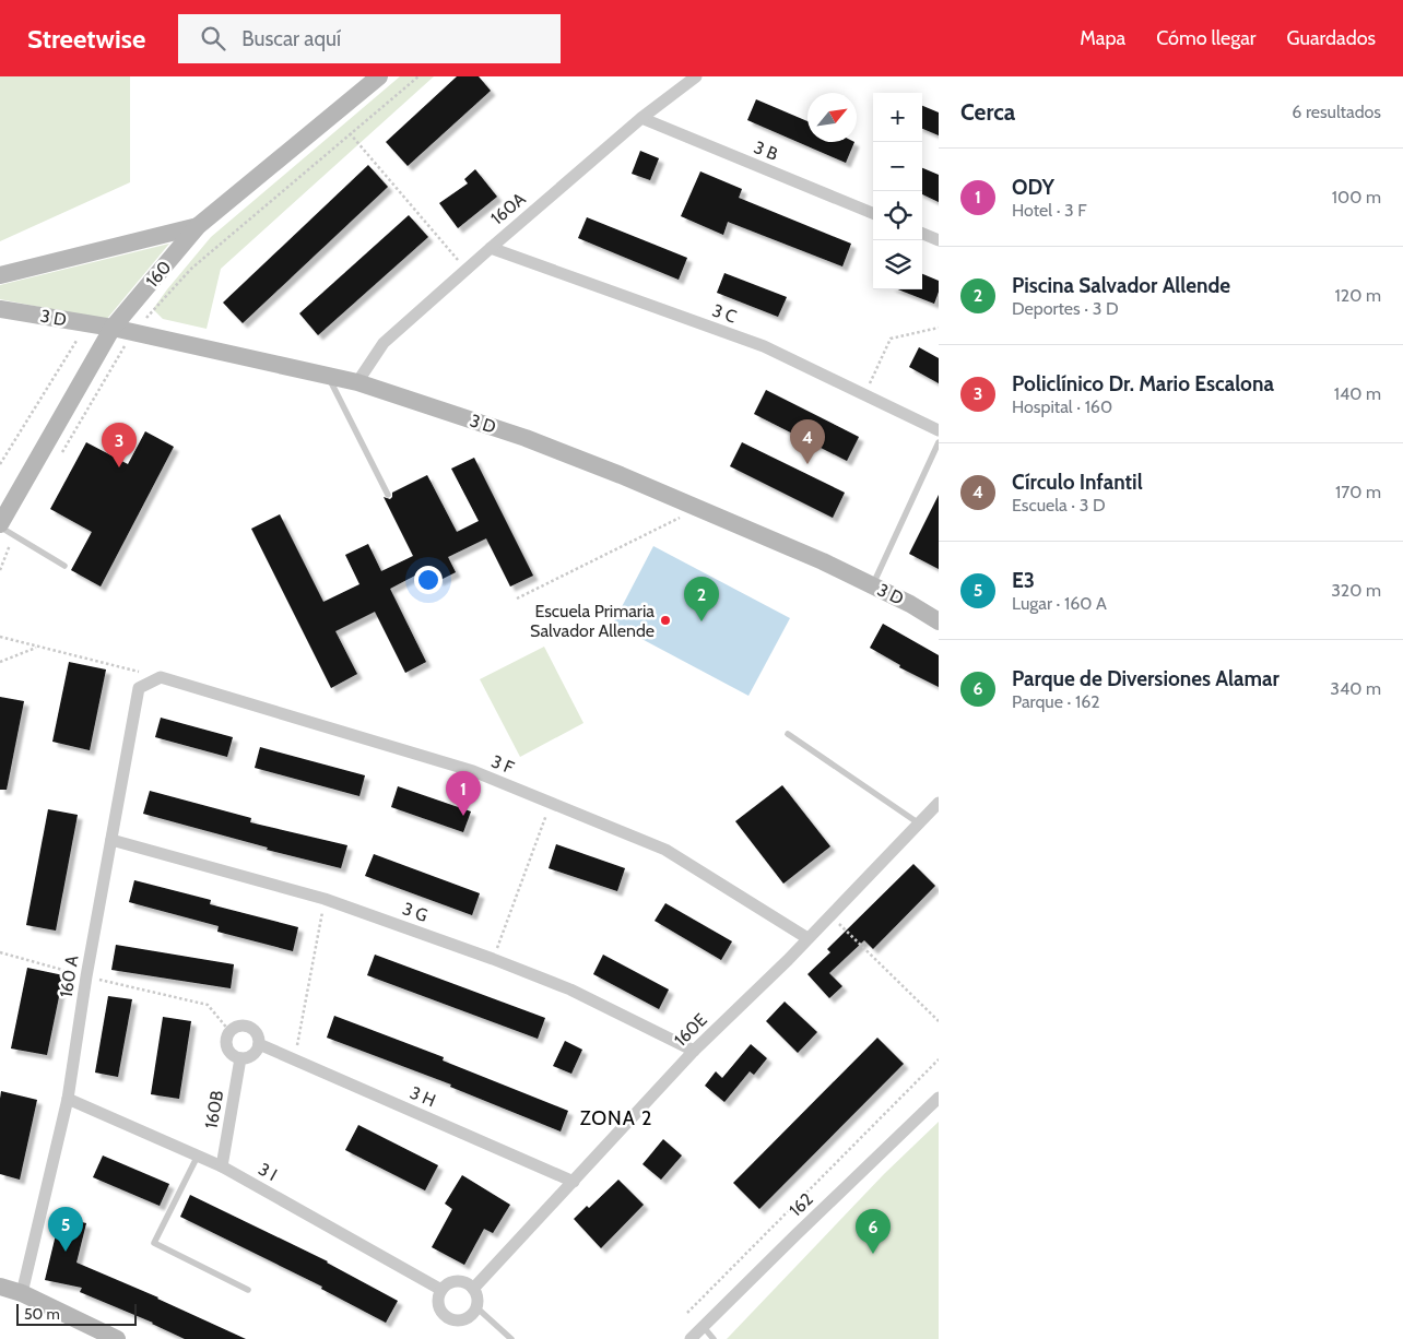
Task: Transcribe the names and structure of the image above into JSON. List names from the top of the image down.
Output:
{
  "streets": {
    "street": [
      "3 B",
      "160A",
      "160",
      "3 C",
      "3 D",
      "3 F",
      "3 G",
      "160 A",
      "160E",
      "3 H",
      "160B",
      "3 I",
      "162"
    ]
  },
  "crossings": [
    ["3 B", "160A"],
    ["160A", "3 C"],
    ["160A", "3 D"],
    ["160", "3 D"],
    ["3 F", "160 A"],
    ["3 F", "160E"],
    ["3 G", "160 A"],
    ["3 G", "160E"],
    ["160 A", "3 I"],
    ["160E", "3 H"],
    ["160E", "3 I"],
    ["3 H", "160B"],
    ["160B", "3 I"]
  ],
  "districts": ["ZONA 2"],
  "places": ["Escuela Primaria Salvador Allende"],
  "scale_bar": "50 m",
  "north": "top right",
  "page": {
    "header": "Streetwise",
    "search": "Buscar aquí",
    "nav": ["Mapa", "Cómo llegar", "Guardados"],
    "heading": ["Cerca", "6 resultados"],
    "map_buttons": ["+", "−"],
    "list": [
      {
        "mark": "1",
        "name": "ODY",
        "note": "Hotel · 3 F",
        "value": "100 m"
      },
      {
        "mark": "2",
        "name": "Piscina Salvador Allende",
        "note": "Deportes · 3 D",
        "value": "120 m"
      },
      {
        "mark": "3",
        "name": "Policlínico Dr. Mario Escalona",
        "note": "Hospital · 160",
        "value": "140 m"
      },
      {
        "mark": "4",
        "name": "Círculo Infantil",
        "note": "Escuela · 3 D",
        "value": "170 m"
      },
      {
        "mark": "5",
        "name": "E3",
        "note": "Lugar · 160 A",
        "value": "320 m"
      },
      {
        "mark": "6",
        "name": "Parque de Diversiones Alamar",
        "note": "Parque · 162",
        "value": "340 m"
      }
    ],
    "pins": [
      "4",
      "3",
      "2",
      "1",
      "5",
      "6"
    ],
    "scale": "50 m"
  }
}
